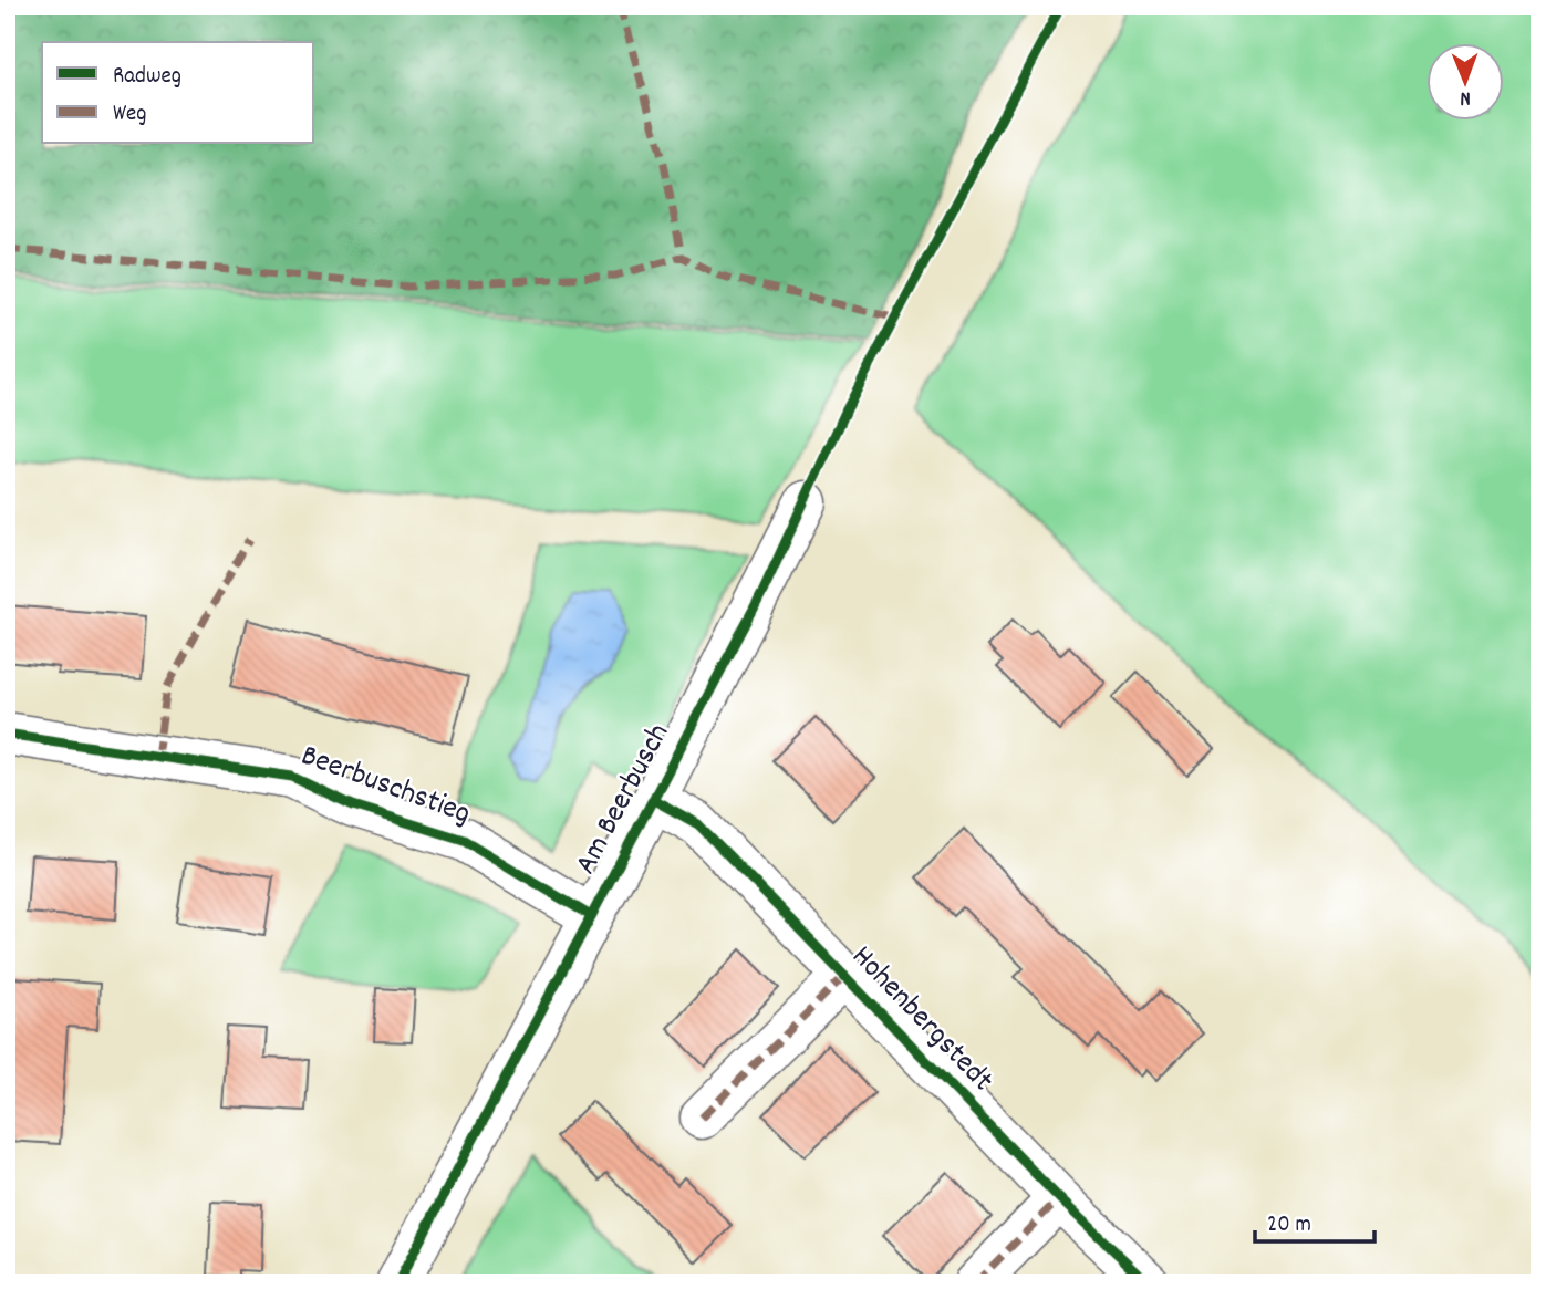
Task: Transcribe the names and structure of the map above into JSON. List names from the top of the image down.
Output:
{
  "streets": {
    "street": ["Beerbuschstieg", "Am Beerbusch", "Hohenbergstedt"]
  },
  "crossings": [
    ["Beerbuschstieg", "Am Beerbusch"],
    ["Am Beerbusch", "Hohenbergstedt"]
  ],
  "legend": ["Radweg", "Weg"],
  "scale_bar": "20 m",
  "north": "bottom"
}
